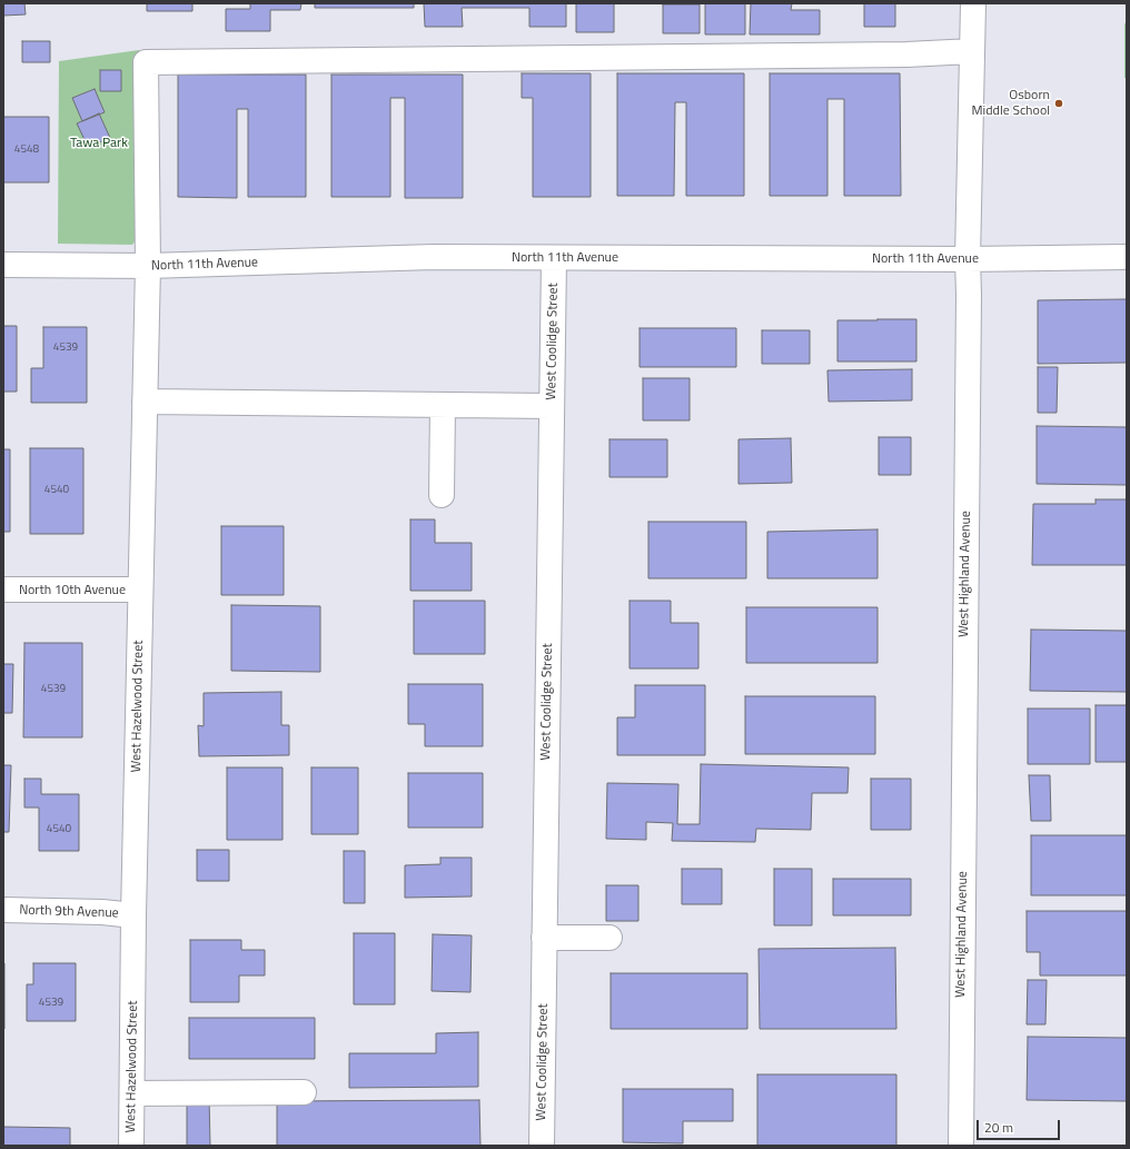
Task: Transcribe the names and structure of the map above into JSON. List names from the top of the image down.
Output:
{
  "streets": {
    "street": [
      "North 11th Avenue",
      "West Coolidge Street",
      "West Highland Avenue",
      "North 10th Avenue",
      "West Hazelwood Street",
      "North 9th Avenue"
    ]
  },
  "crossings": [
    ["North 11th Avenue", "West Coolidge Street"],
    ["North 11th Avenue", "West Highland Avenue"],
    ["North 11th Avenue", "West Hazelwood Street"],
    ["West Highland Avenue", "West Hazelwood Street"],
    ["North 10th Avenue", "West Hazelwood Street"],
    ["West Hazelwood Street", "North 9th Avenue"]
  ],
  "parks": ["Tawa Park"],
  "places": ["Osborn Middle School"],
  "house_numbers": [
    "4548",
    "4539",
    "4540",
    "4539",
    "4540",
    "4539"
  ],
  "scale_bar": "20 m"
}
